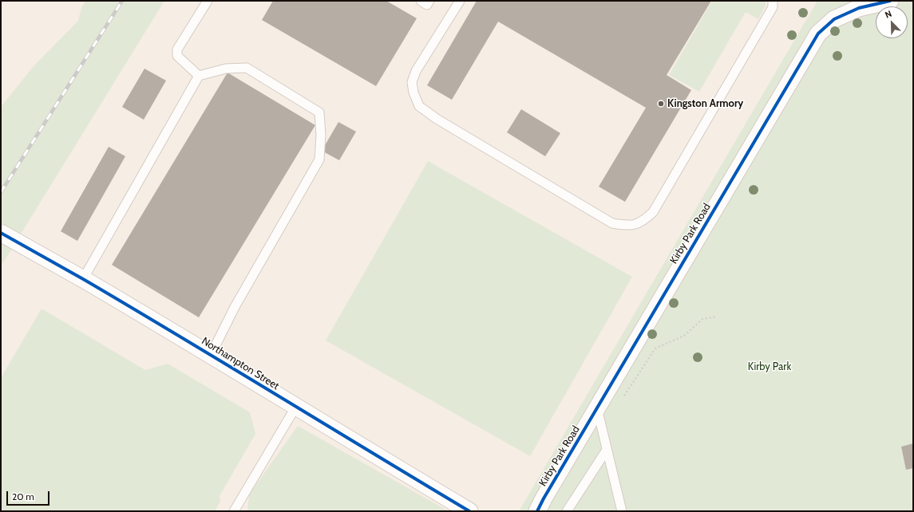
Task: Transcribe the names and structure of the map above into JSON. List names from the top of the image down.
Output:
{
  "streets": {
    "street": ["Kirby Park Road", "Northampton Street"]
  },
  "parks": ["Kirby Park"],
  "places": ["Kingston Armory"],
  "scale_bar": "20 m",
  "north": "top left"
}
